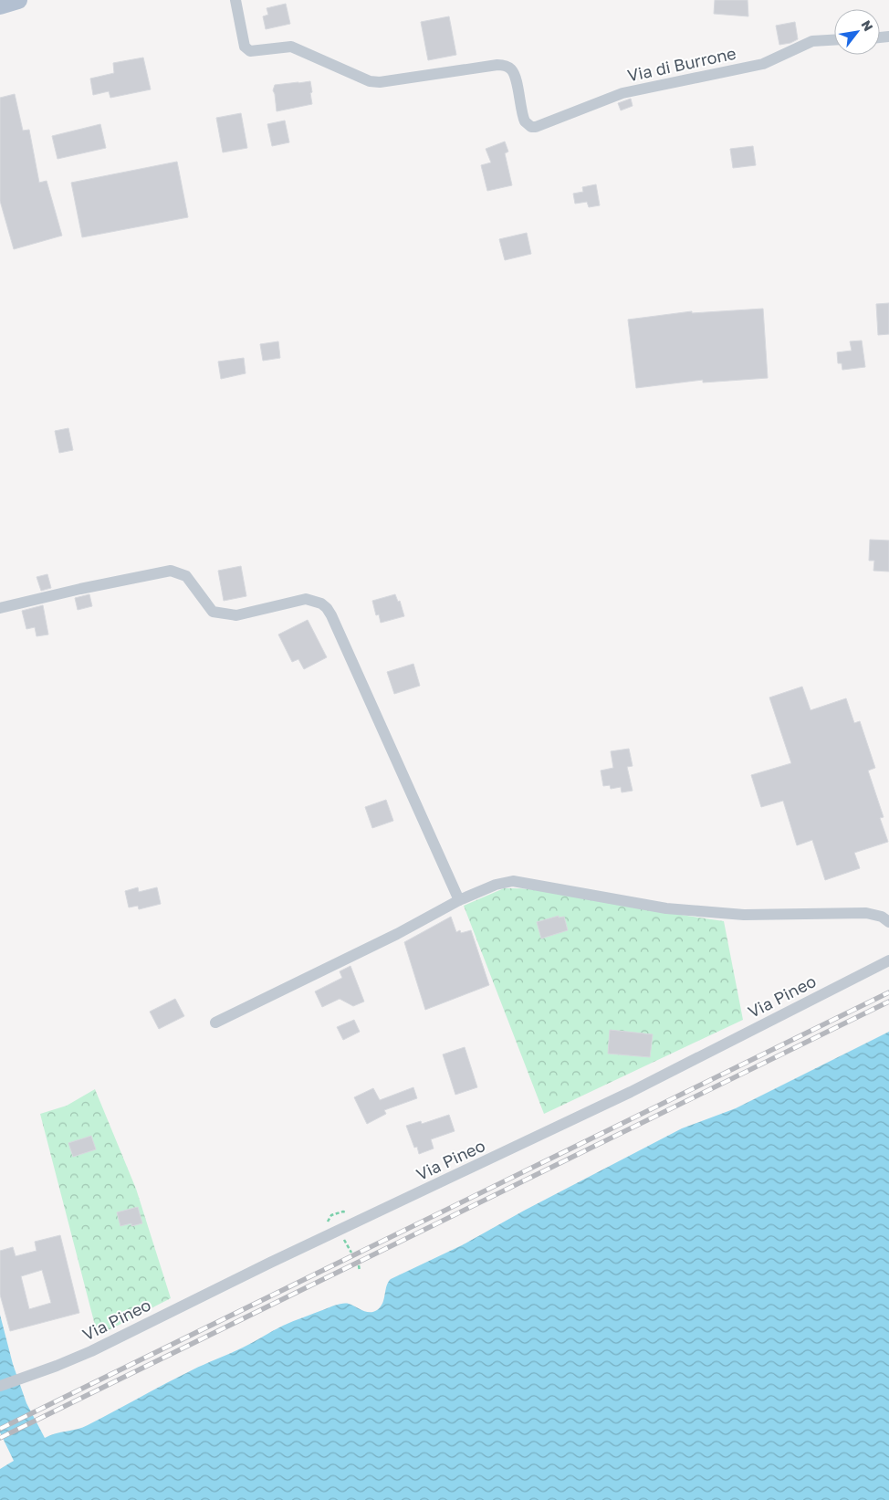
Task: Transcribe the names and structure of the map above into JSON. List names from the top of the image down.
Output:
{
  "streets": {
    "street": ["Via di Burrone", "Via Pineo"]
  },
  "north": "top right"
}
